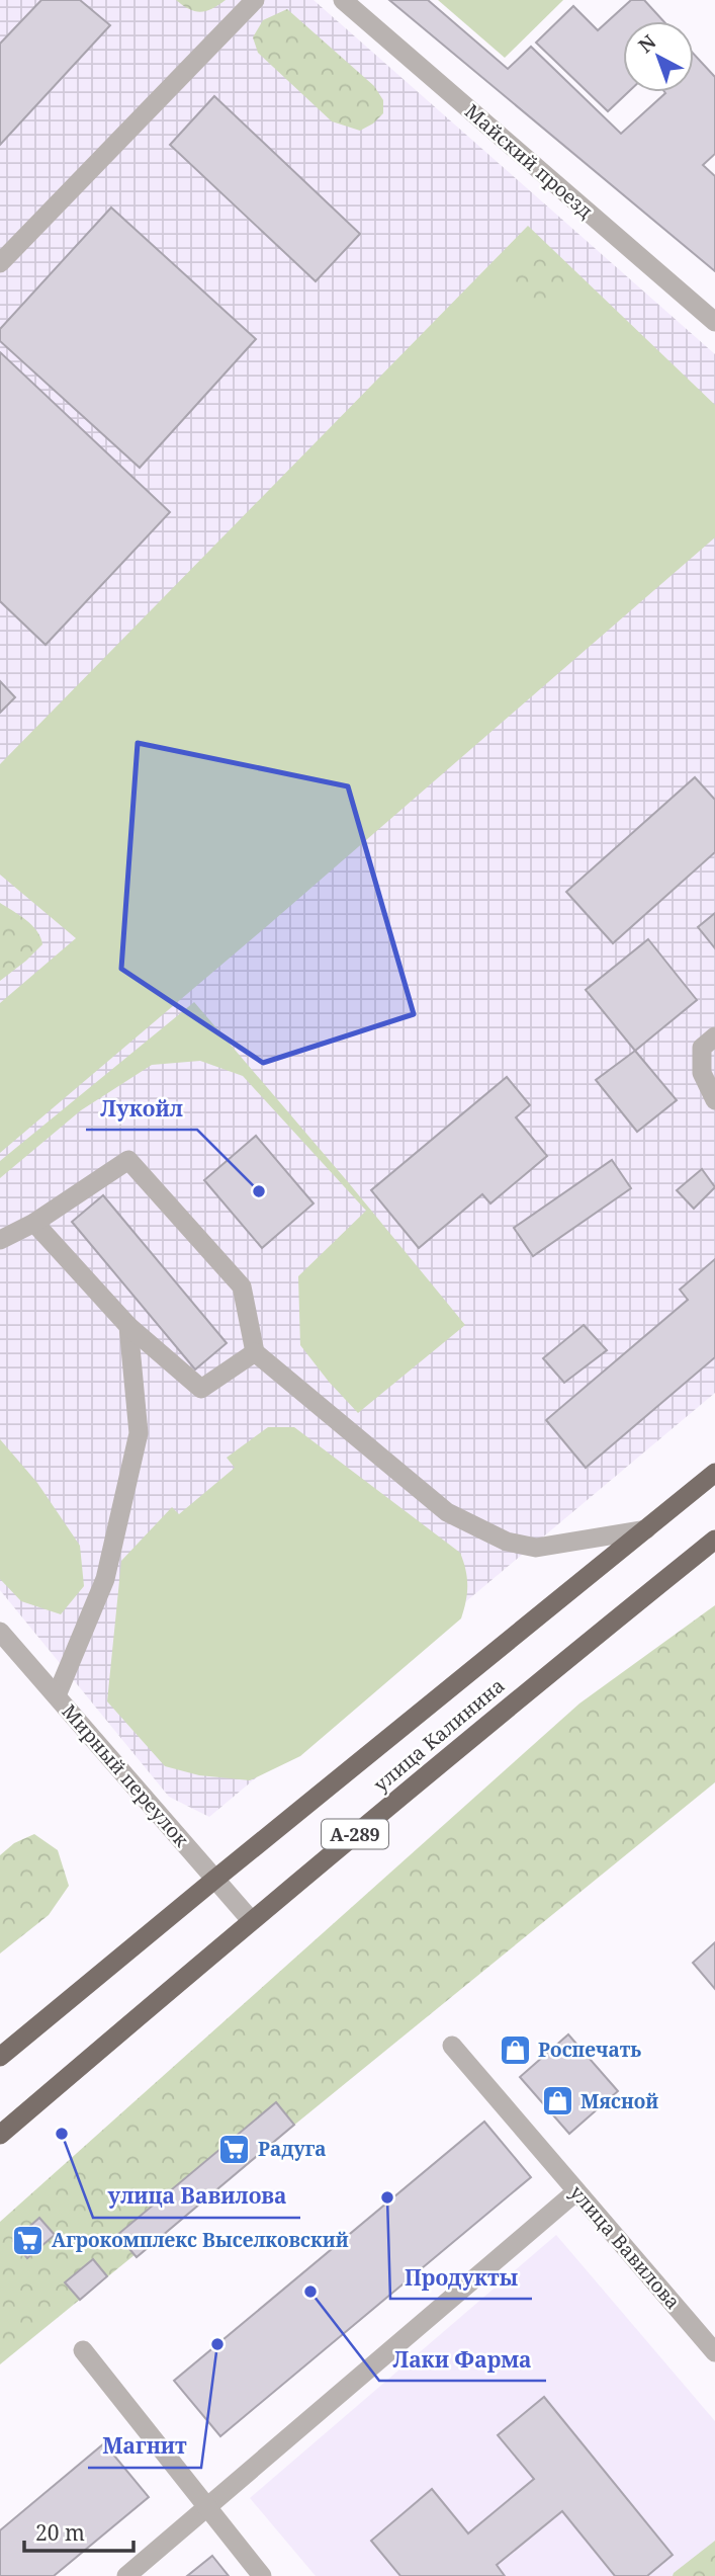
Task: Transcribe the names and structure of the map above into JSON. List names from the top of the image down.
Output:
{
  "streets": {
    "highway": ["улица Калинина", "А-289"],
    "street": ["Майский проезд", "Мирный переулок", "улица Вавилова"]
  },
  "crossings": [
    ["улица Калинина", "Мирный переулок"]
  ],
  "places": {
    "other": [
      "Лукойл",
      "улица Вавилова",
      "Продукты",
      "Лаки Фарма",
      "Магнит"
    ],
    "shop": ["Роспечать", "Мясной"],
    "supermarket": ["Радуга", "Агрокомплекс Выселковский"]
  },
  "scale_bar": "20 m",
  "north": "top left"
}
